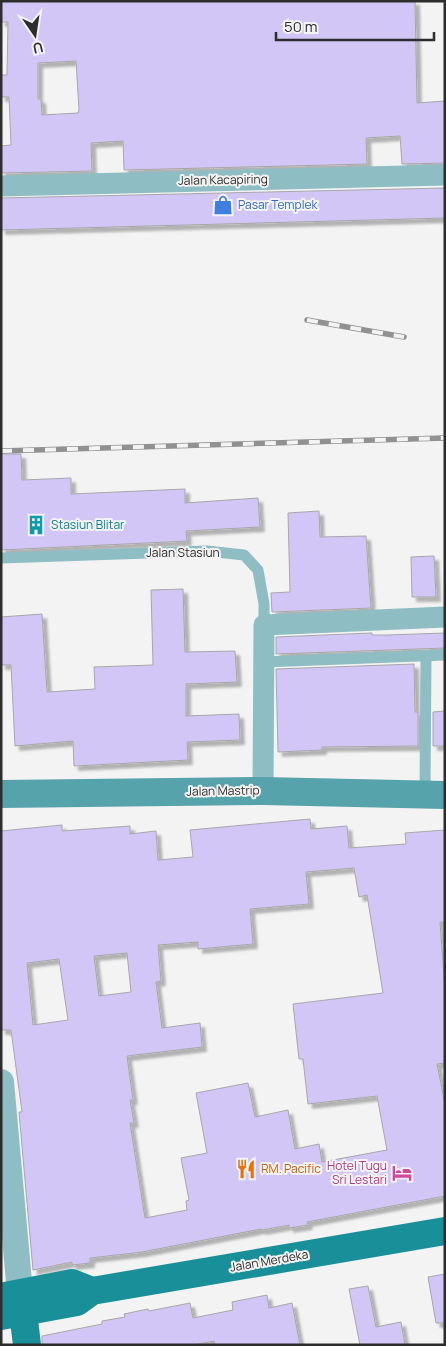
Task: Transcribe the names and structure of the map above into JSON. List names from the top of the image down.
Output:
{
  "streets": {
    "main road": ["Jalan Mastrip", "Jalan Merdeka"],
    "street": ["Jalan Kacapiring", "Jalan Stasiun"]
  },
  "crossings": [
    ["Jalan Stasiun", "Jalan Mastrip"]
  ],
  "places": {
    "shop": ["Pasar Templek"],
    "building": ["Stasiun Blitar"],
    "restaurant": ["RM. Pacific"],
    "hotel": ["Hotel Tugu Sri Lestari"]
  },
  "scale_bar": "50 m",
  "north": "bottom"
}
